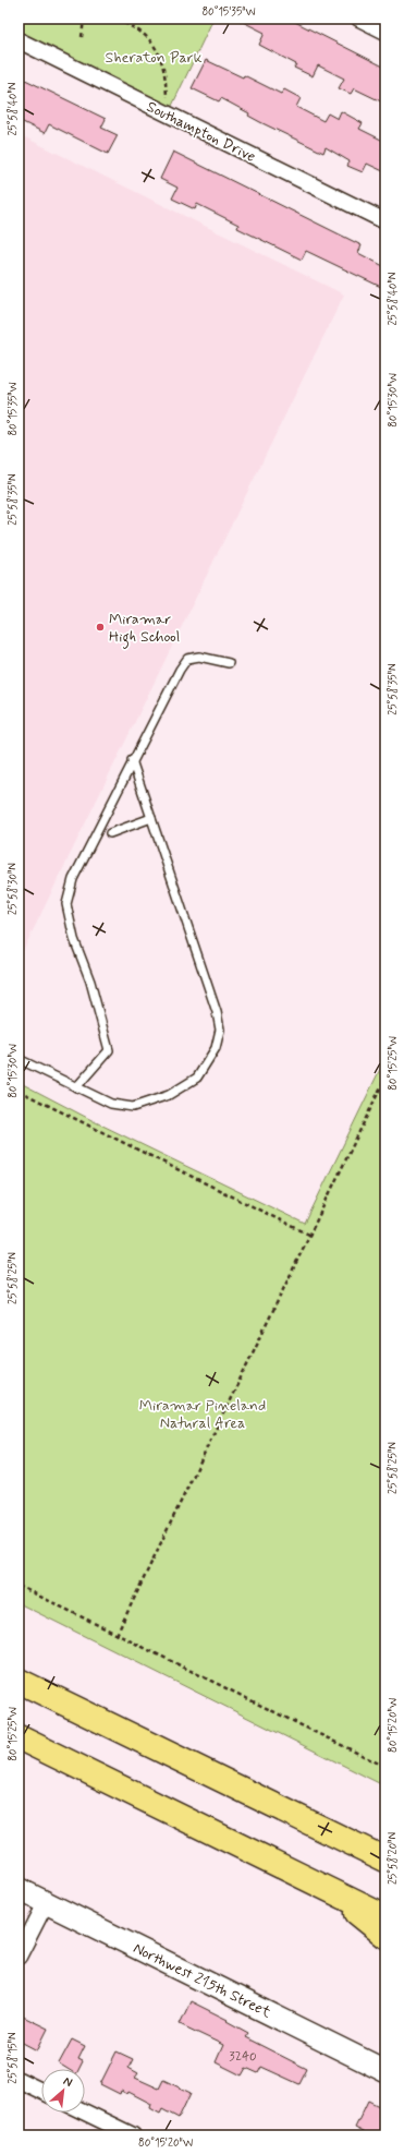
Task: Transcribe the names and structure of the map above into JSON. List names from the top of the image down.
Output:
{
  "streets": {
    "street": ["Southampton Drive", "Northwest 215th Street"]
  },
  "parks": ["Sheraton Park", "Miramar Pineland Natural Area"],
  "places": ["Miramar High School"],
  "house_numbers": ["3240"],
  "north": "top right",
  "coordinates": [
    "80°15'35\"W",
    "25°58'40\"N",
    "80°15'30\"W",
    "25°58'35\"N",
    "25°58'30\"N",
    "80°15'25\"W",
    "25°58'25\"N",
    "80°15'20\"W",
    "25°58'20\"N",
    "25°58'15\"N"
  ]
}
